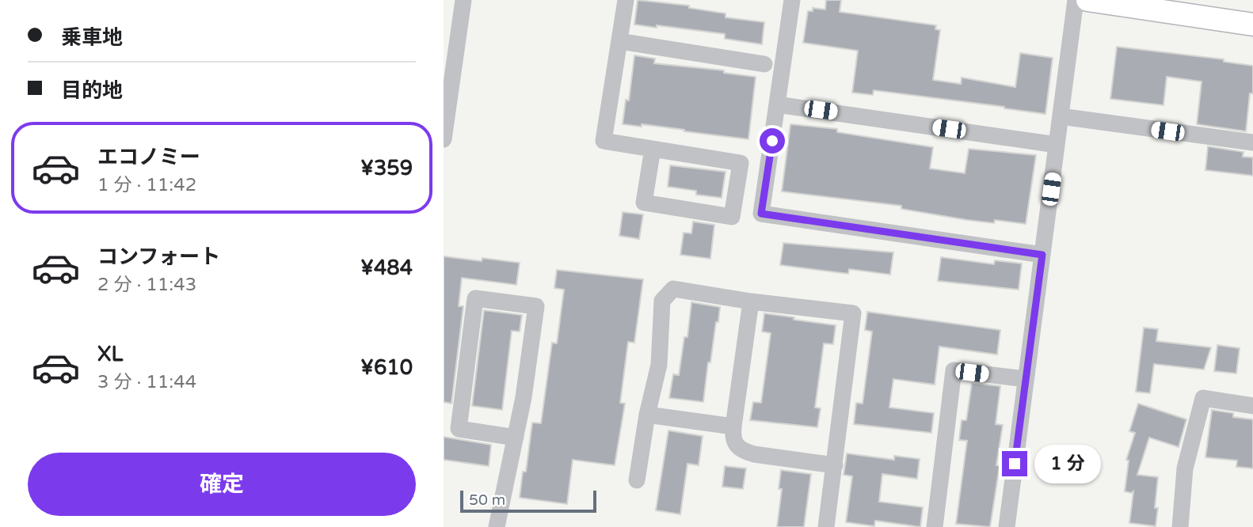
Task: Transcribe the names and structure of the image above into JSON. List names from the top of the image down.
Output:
{
  "scale_bar": "50 m",
  "page": {
    "banner": ["乗車地", "目的地"],
    "list": [
      {
        "name": "エコノミー",
        "note": "1 分 · 11:42",
        "value": "¥359"
      },
      {
        "name": "コンフォート",
        "note": "2 分 · 11:43",
        "value": "¥484"
      },
      {
        "name": "XL",
        "note": "3 分 · 11:44",
        "value": "¥610"
      }
    ],
    "buttons": "確定",
    "bubble": "1 分",
    "scale": "50 m"
  }
}
